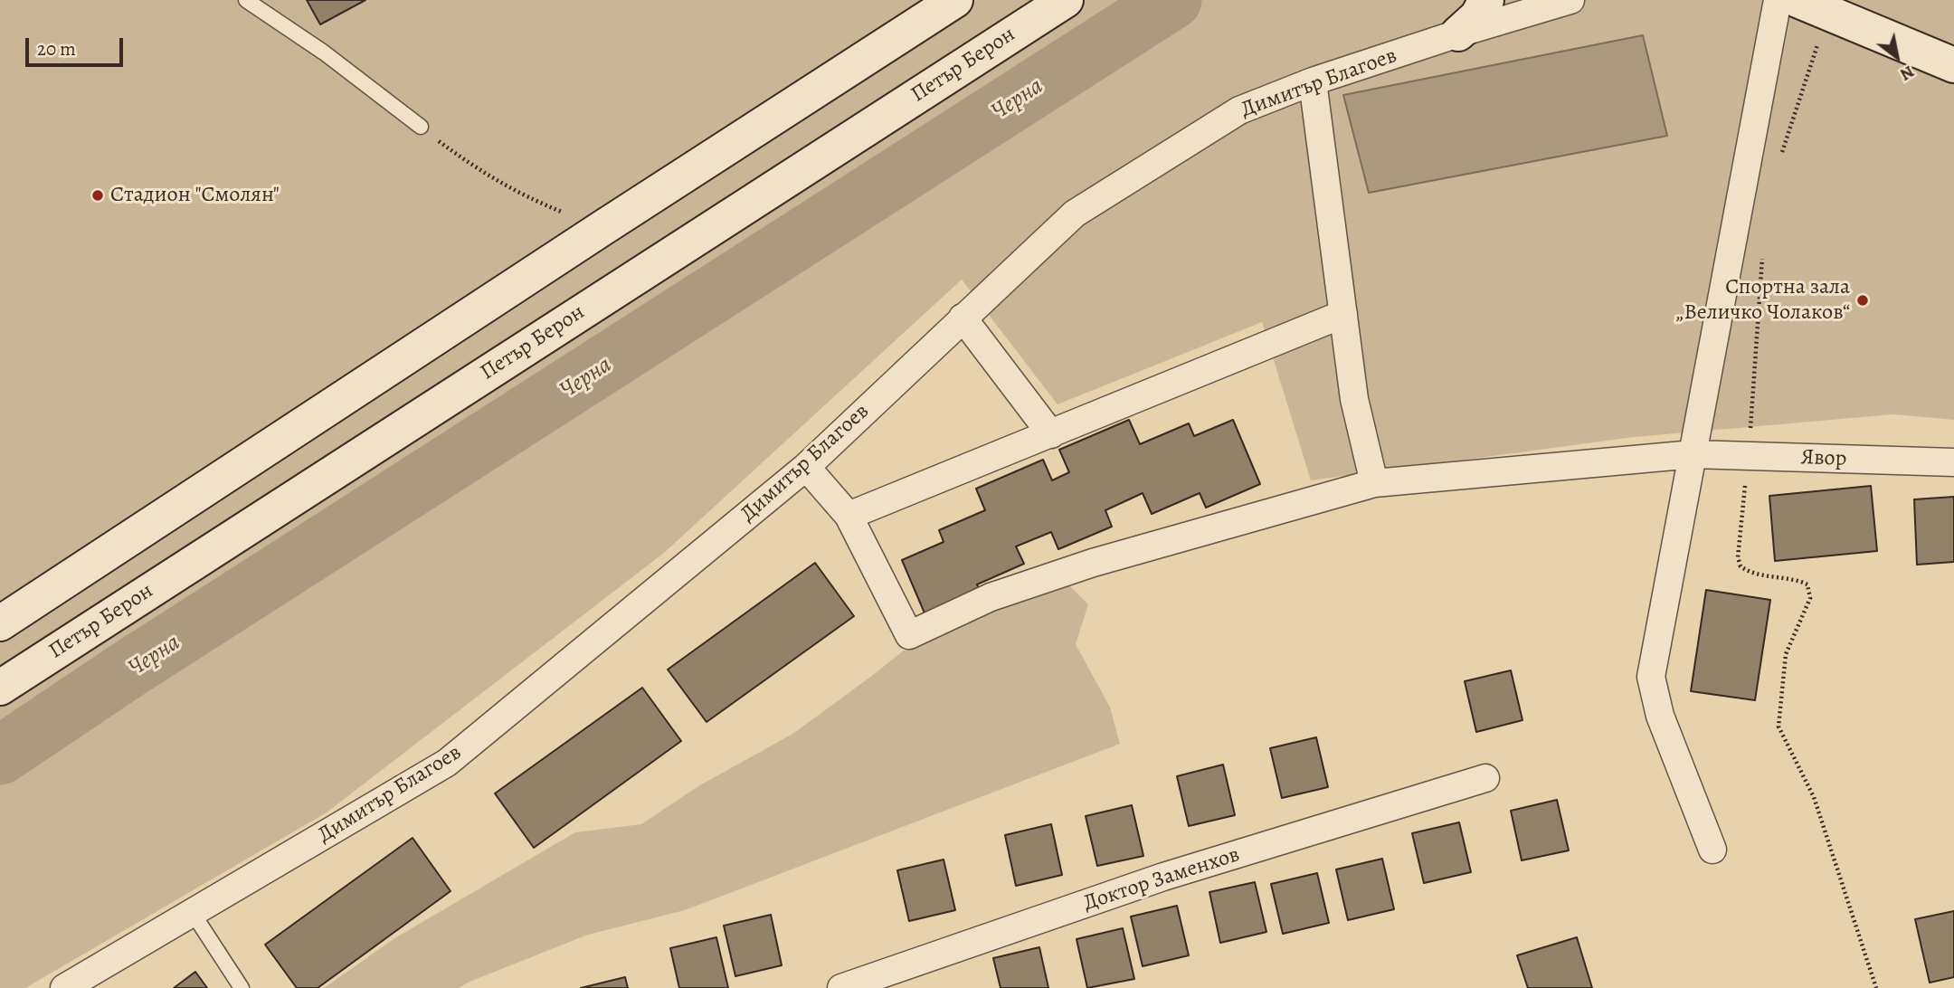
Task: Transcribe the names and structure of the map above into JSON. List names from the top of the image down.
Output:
{
  "streets": {
    "main road": ["Петър Берон"],
    "street": ["Димитър Благоев", "Явор", "Доктор Заменхов"]
  },
  "water": ["Черна"],
  "places": ["Стадион \"Смолян\"", "Спортна зала „Величко Чолаков“"],
  "scale_bar": "20 m",
  "north": "bottom right"
}
